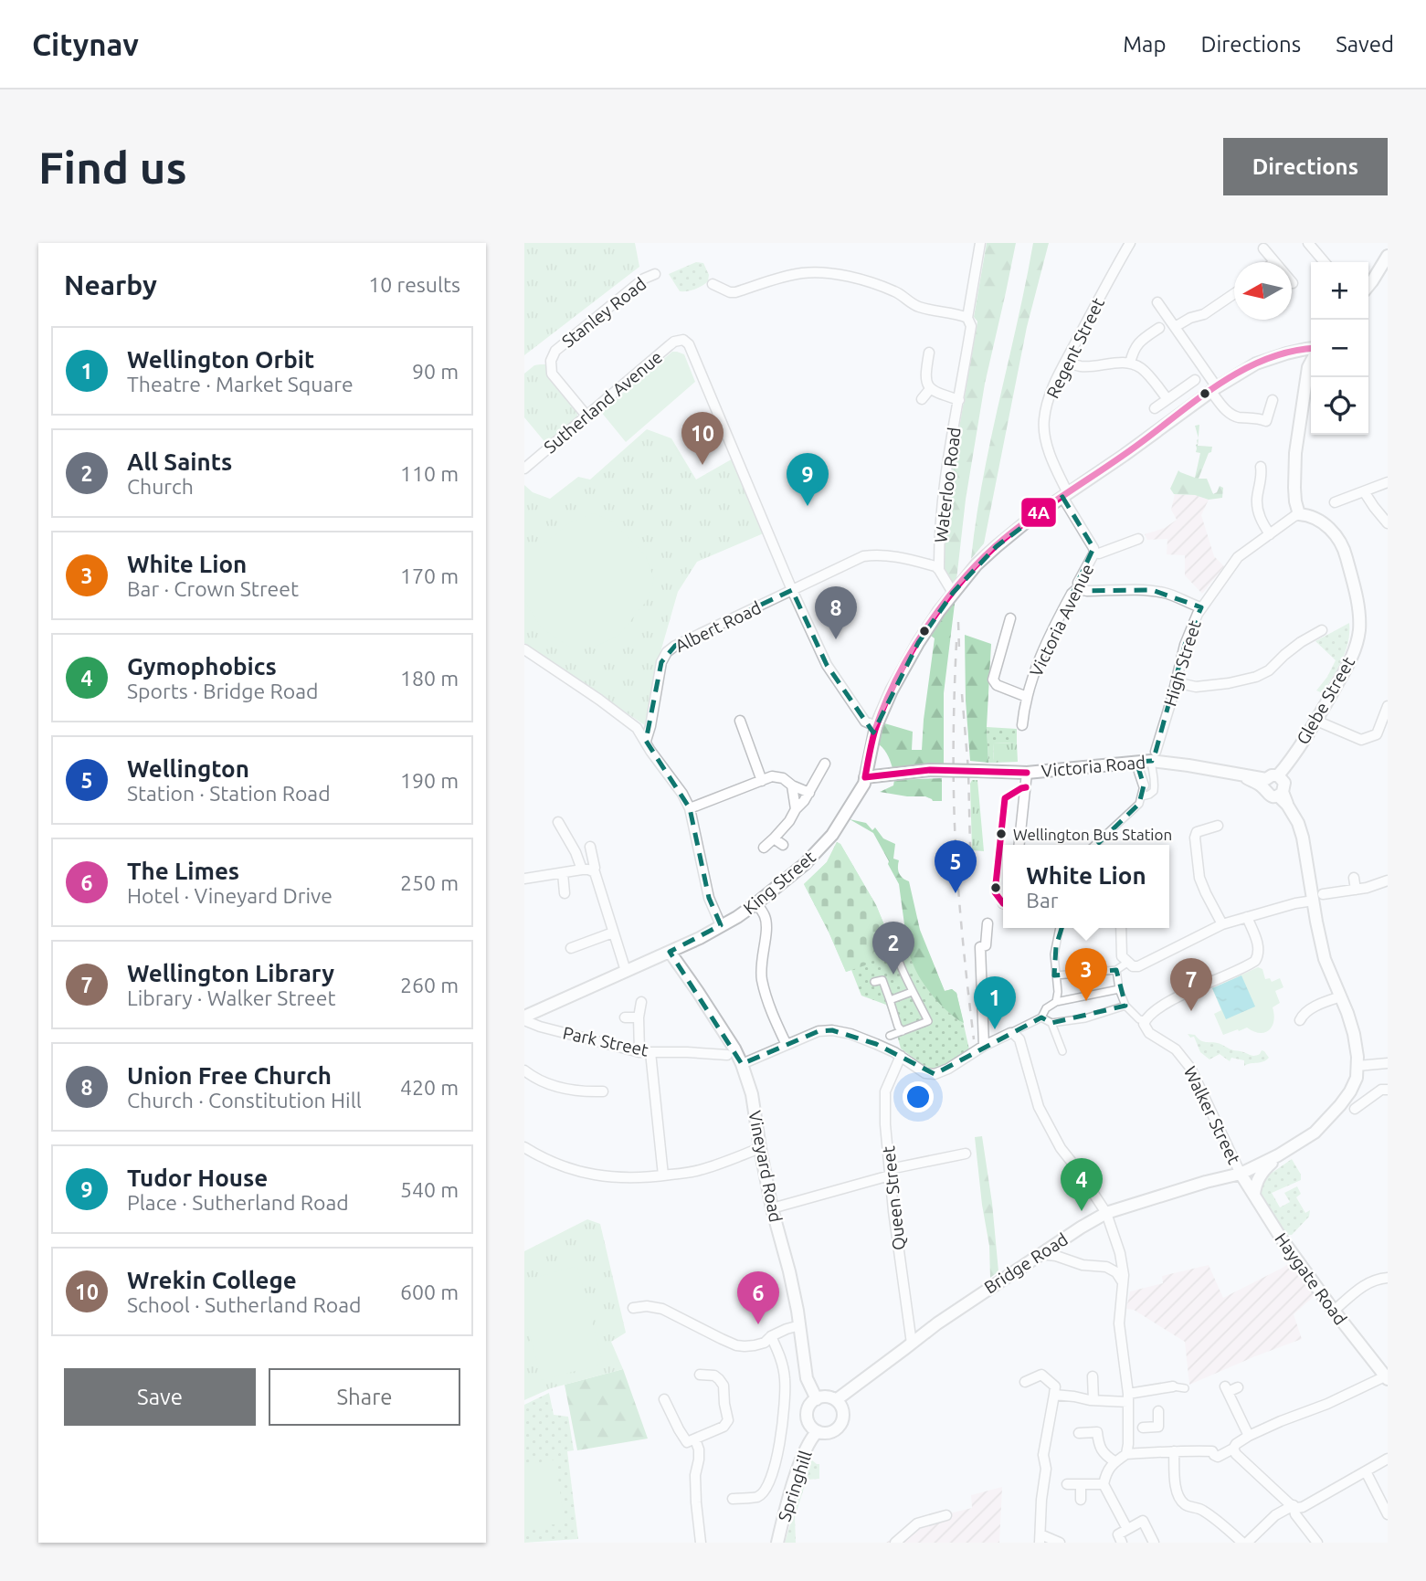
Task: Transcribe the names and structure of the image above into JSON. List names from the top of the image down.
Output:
{
  "streets": {
    "street": [
      "Stanley Road",
      "Regent Street",
      "Sutherland Avenue",
      "Waterloo Road",
      "Victoria Avenue",
      "Albert Road",
      "High Street",
      "Glebe Street",
      "Victoria Road",
      "King Street",
      "Park Street",
      "Walker Street",
      "Vineyard Road",
      "Queen Street",
      "Bridge Road",
      "Haygate Road",
      "Springhill"
    ]
  },
  "crossings": [
    ["Stanley Road", "Sutherland Avenue"],
    ["Regent Street", "Victoria Avenue"],
    ["Regent Street", "King Street"],
    ["Sutherland Avenue", "Albert Road"],
    ["Victoria Avenue", "King Street"],
    ["High Street", "Glebe Street"],
    ["High Street", "Victoria Road"],
    ["Glebe Street", "Victoria Road"],
    ["Victoria Road", "King Street"],
    ["King Street", "Park Street"],
    ["King Street", "Vineyard Road"],
    ["Park Street", "Vineyard Road"],
    ["Walker Street", "Bridge Road"],
    ["Walker Street", "Haygate Road"],
    ["Vineyard Road", "Bridge Road"],
    ["Vineyard Road", "Springhill"],
    ["Queen Street", "Bridge Road"],
    ["Bridge Road", "Haygate Road"],
    ["Bridge Road", "Springhill"]
  ],
  "places": ["Wellington Bus Station"],
  "lines": ["transit line 4A"],
  "north": "left",
  "page": {
    "header": "Citynav",
    "nav": ["Map", "Directions", "Saved"],
    "buttons": [
      "Directions",
      ["Save", "Share"]
    ],
    "title": "Find us",
    "heading": ["Nearby", "10 results"],
    "map_buttons": ["+", "−"],
    "list": [
      {
        "mark": "1",
        "name": "Wellington Orbit",
        "note": "Theatre · Market Square",
        "value": "90 m"
      },
      {
        "mark": "2",
        "name": "All Saints",
        "note": "Church",
        "value": "110 m"
      },
      {
        "mark": "3",
        "name": "White Lion",
        "note": "Bar · Crown Street",
        "value": "170 m"
      },
      {
        "mark": "4",
        "name": "Gymophobics",
        "note": "Sports · Bridge Road",
        "value": "180 m"
      },
      {
        "mark": "5",
        "name": "Wellington",
        "note": "Station · Station Road",
        "value": "190 m"
      },
      {
        "mark": "6",
        "name": "The Limes",
        "note": "Hotel · Vineyard Drive",
        "value": "250 m"
      },
      {
        "mark": "7",
        "name": "Wellington Library",
        "note": "Library · Walker Street",
        "value": "260 m"
      },
      {
        "mark": "8",
        "name": "Union Free Church",
        "note": "Church · Constitution Hill",
        "value": "420 m"
      },
      {
        "mark": "9",
        "name": "Tudor House",
        "note": "Place · Sutherland Road",
        "value": "540 m"
      },
      {
        "mark": "10",
        "name": "Wrekin College",
        "note": "School · Sutherland Road",
        "value": "600 m"
      }
    ],
    "pins": [
      "10",
      "9",
      "8",
      "5",
      "2",
      "3",
      "7",
      "1",
      "4",
      "6"
    ],
    "popup": ["White Lion", "Bar"]
  }
}
